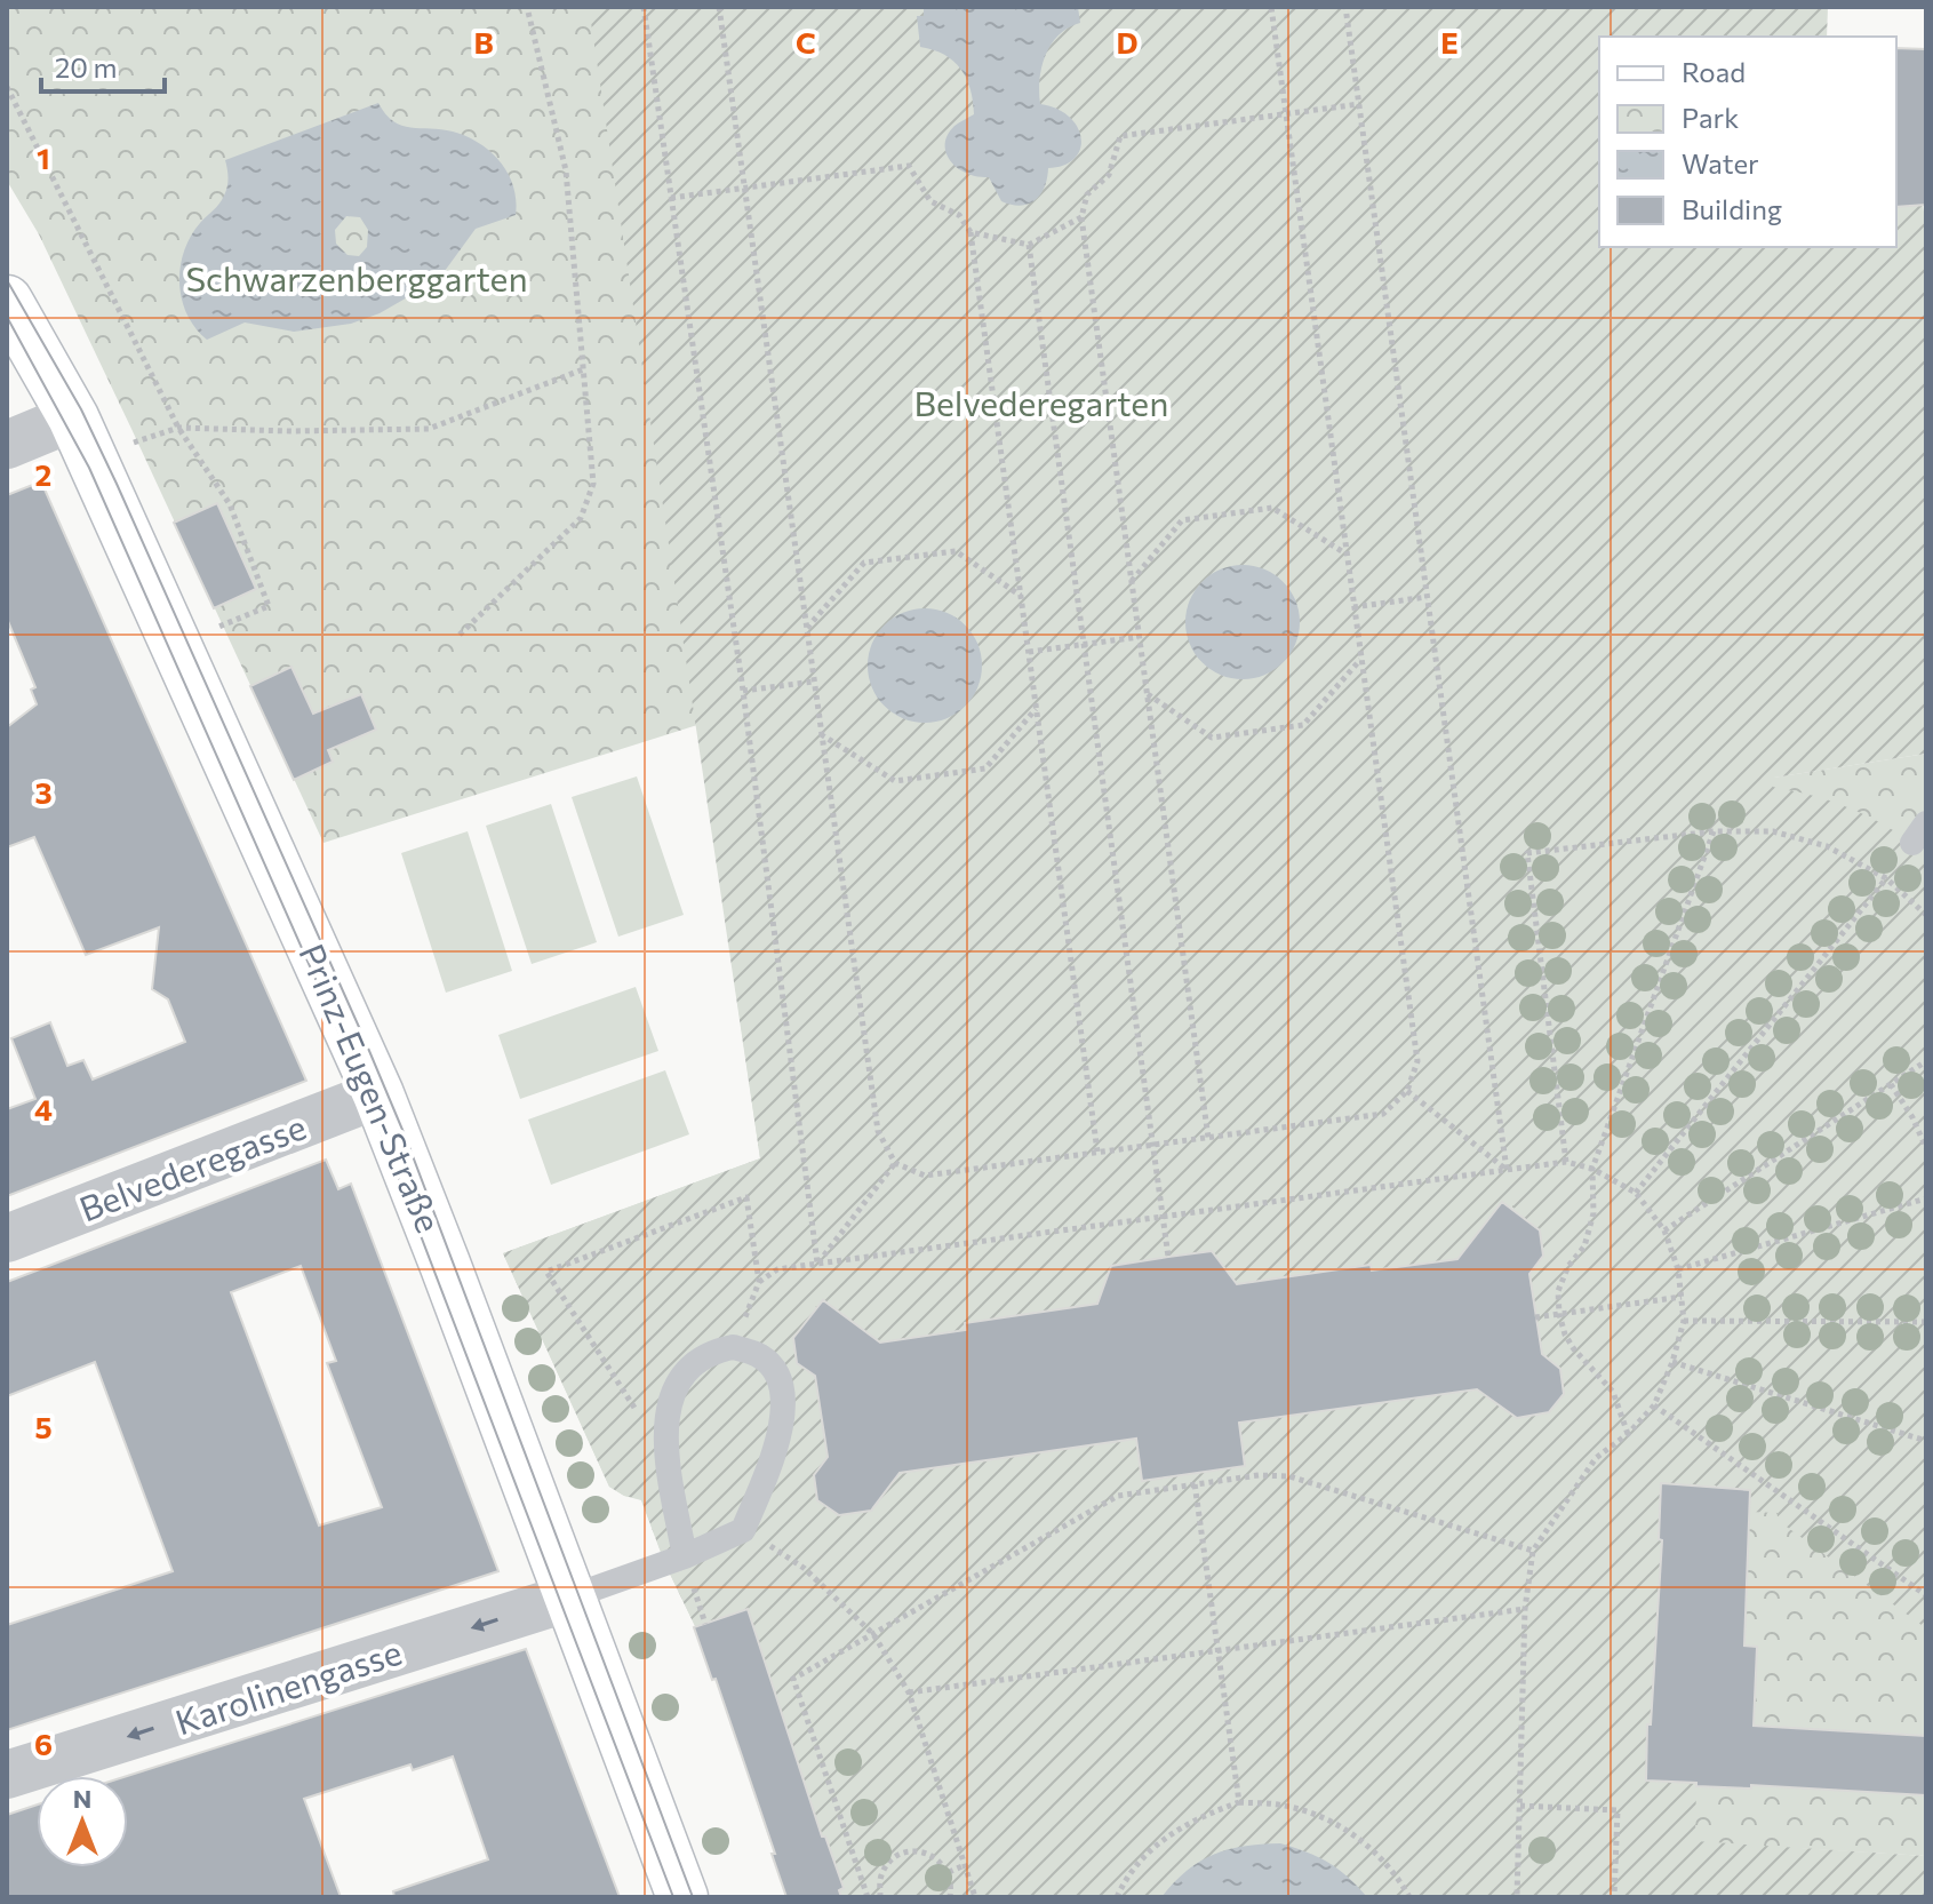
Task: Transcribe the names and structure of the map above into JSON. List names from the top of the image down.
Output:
{
  "streets": {
    "street": ["Prinz-Eugen-Straße", "Belvederegasse", "Karolinengasse"]
  },
  "crossings": [
    ["Prinz-Eugen-Straße", "Belvederegasse"],
    ["Prinz-Eugen-Straße", "Karolinengasse"]
  ],
  "one_way": ["Karolinengasse"],
  "parks": ["Schwarzenberggarten", "Belvederegarten"],
  "legend": [
    "Road",
    "Park",
    "Water",
    "Building"
  ],
  "scale_bar": "20 m",
  "north": "top",
  "grid": {
    "columns": [
      "B",
      "C",
      "D",
      "E"
    ],
    "rows": [
      "1",
      "2",
      "3",
      "4",
      "5",
      "6"
    ]
  }
}
